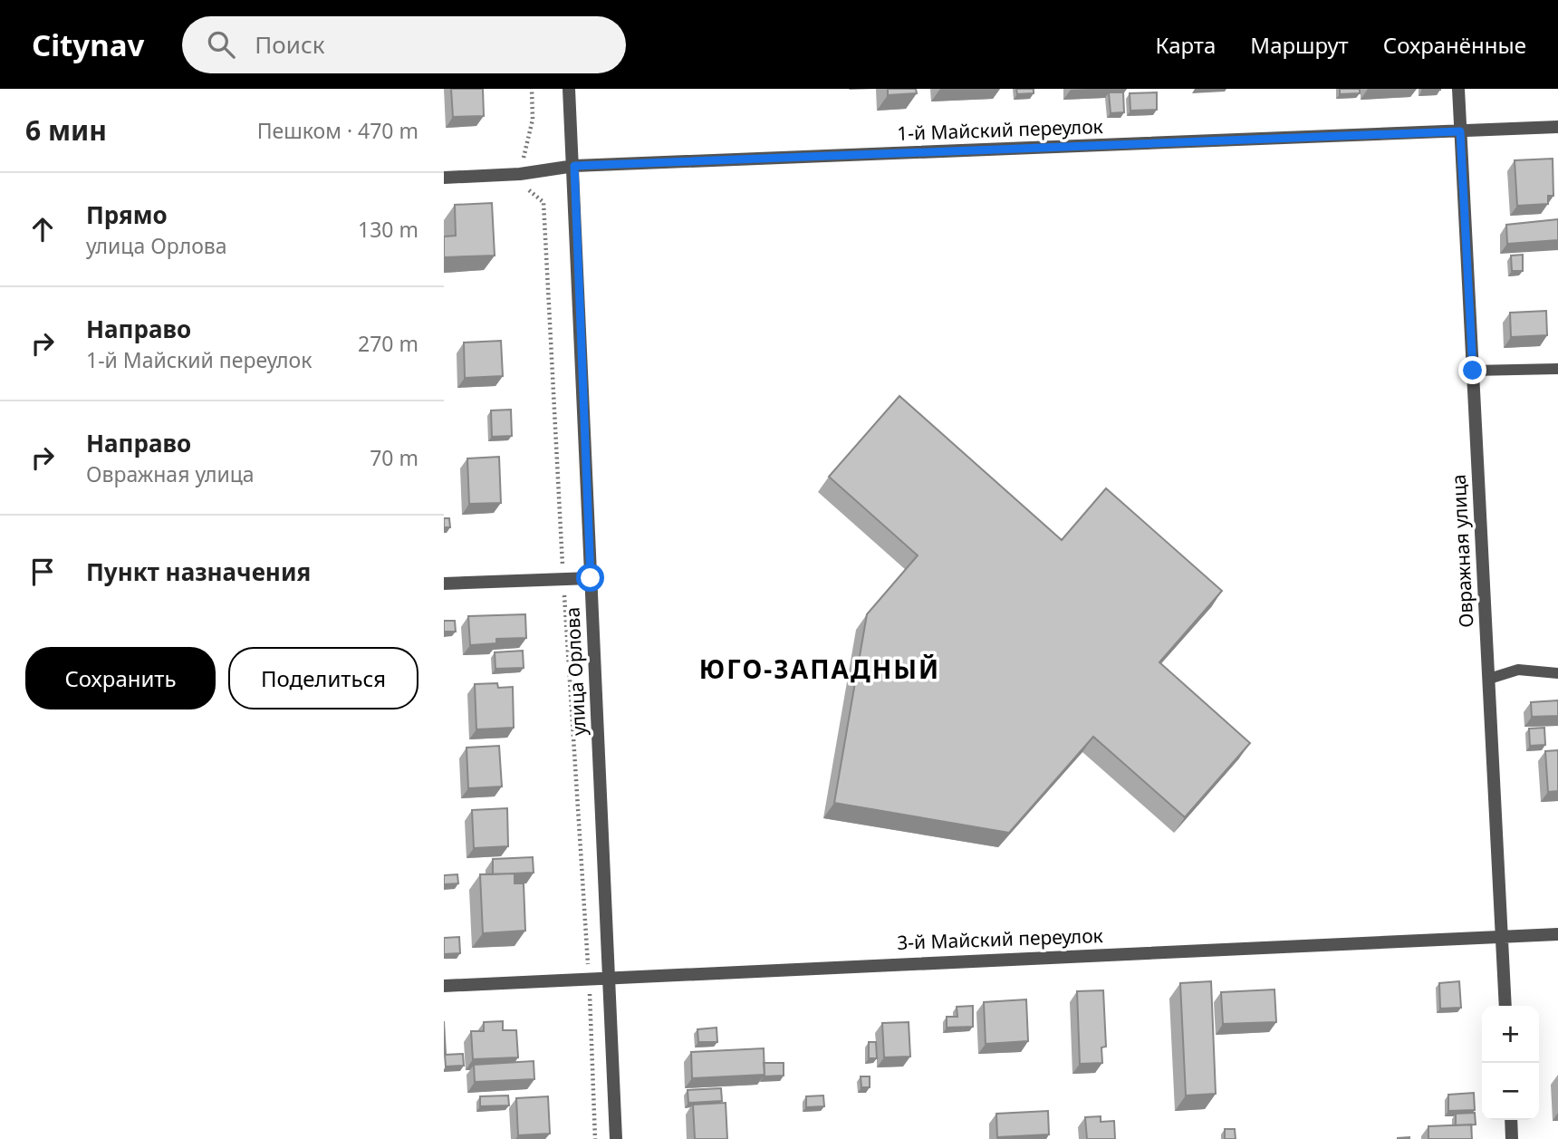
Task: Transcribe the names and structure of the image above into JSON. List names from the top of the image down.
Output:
{
  "streets": {
    "street": [
      "1-й Майский переулок",
      "Овражная улица",
      "улица Орлова",
      "3-й Майский переулок"
    ]
  },
  "crossings": [
    ["1-й Майский переулок", "Овражная улица"],
    ["1-й Майский переулок", "улица Орлова"],
    ["Овражная улица", "3-й Майский переулок"],
    ["улица Орлова", "3-й Майский переулок"]
  ],
  "districts": ["ЮГО-ЗАПАДНЫЙ"],
  "page": {
    "header": "Citynav",
    "search": "Поиск",
    "nav": ["Карта", "Маршрут", "Сохранённые"],
    "heading": ["6 мин", "Пешком · 470 m"],
    "list": [
      ["Прямо", "улица Орлова", "130 m"],
      ["Направо", "1-й Майский переулок", "270 m"],
      ["Направо", "Овражная улица", "70 m"],
      "Пункт назначения"
    ],
    "buttons": ["Сохранить", "Поделиться"],
    "map_buttons": ["+", "−"]
  }
}
